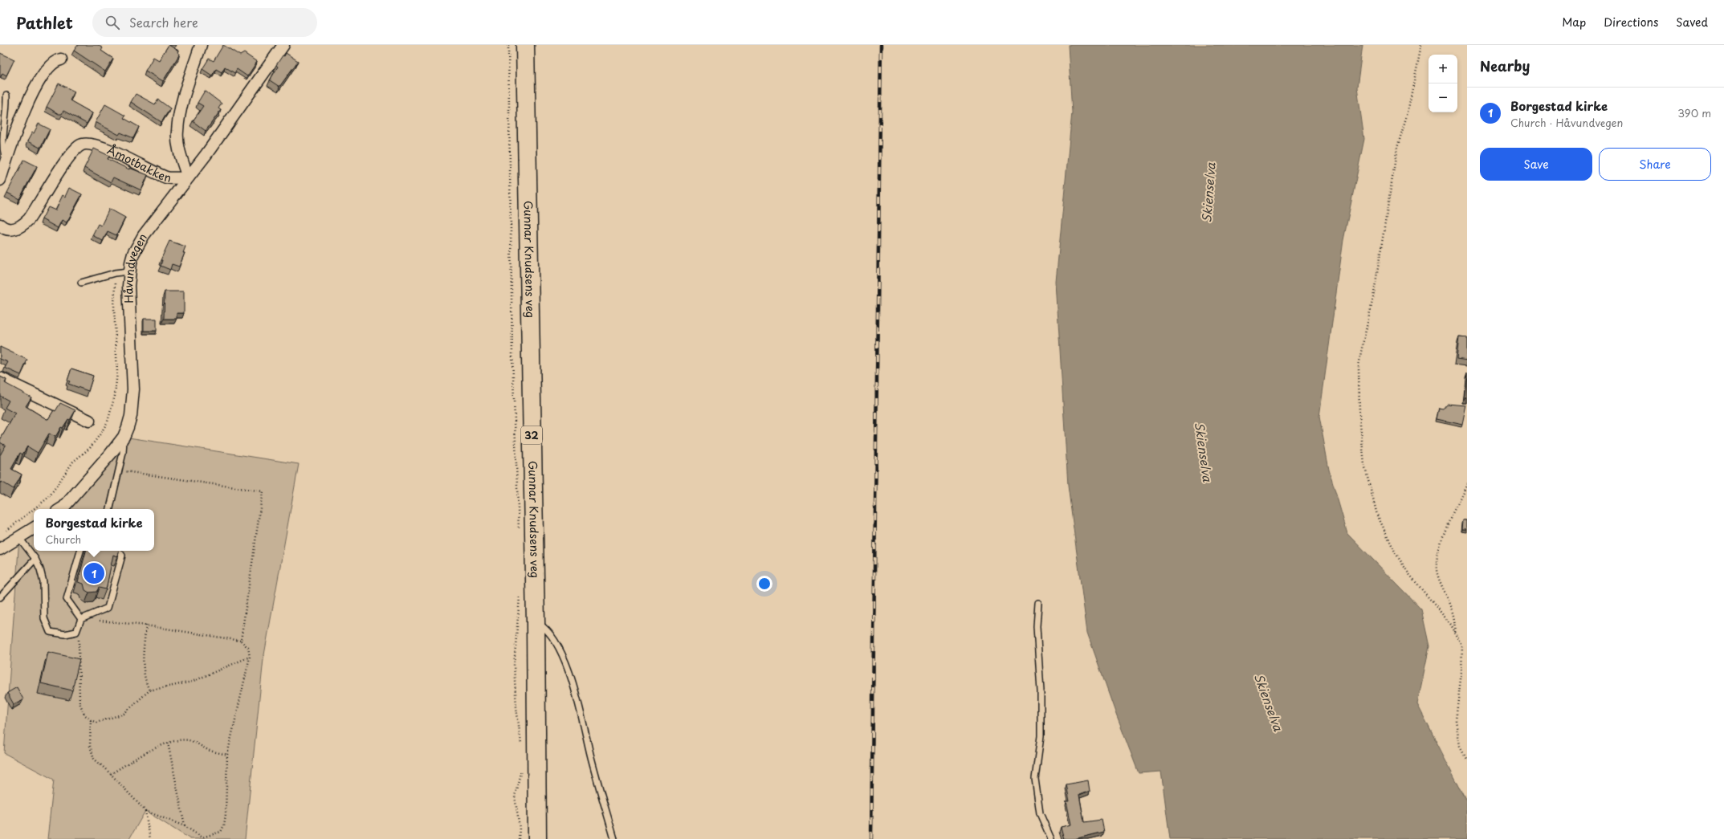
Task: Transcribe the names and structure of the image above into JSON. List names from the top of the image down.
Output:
{
  "streets": {
    "main road": ["Gunnar Knudsens veg", "32"],
    "street": ["Åmotbakken", "Håvundvegen"]
  },
  "crossings": [
    ["Åmotbakken", "Håvundvegen"]
  ],
  "water": ["Skienselva"],
  "page": {
    "header": "Pathlet",
    "search": "Search here",
    "nav": ["Map", "Directions", "Saved"],
    "heading": "Nearby",
    "map_buttons": ["+", "−"],
    "list": [
      {
        "mark": "1",
        "name": "Borgestad kirke",
        "note": "Church · Håvundvegen",
        "value": "390 m"
      }
    ],
    "buttons": ["Save", "Share"],
    "popup": ["Borgestad kirke", "Church"],
    "pins": "1"
  }
}
